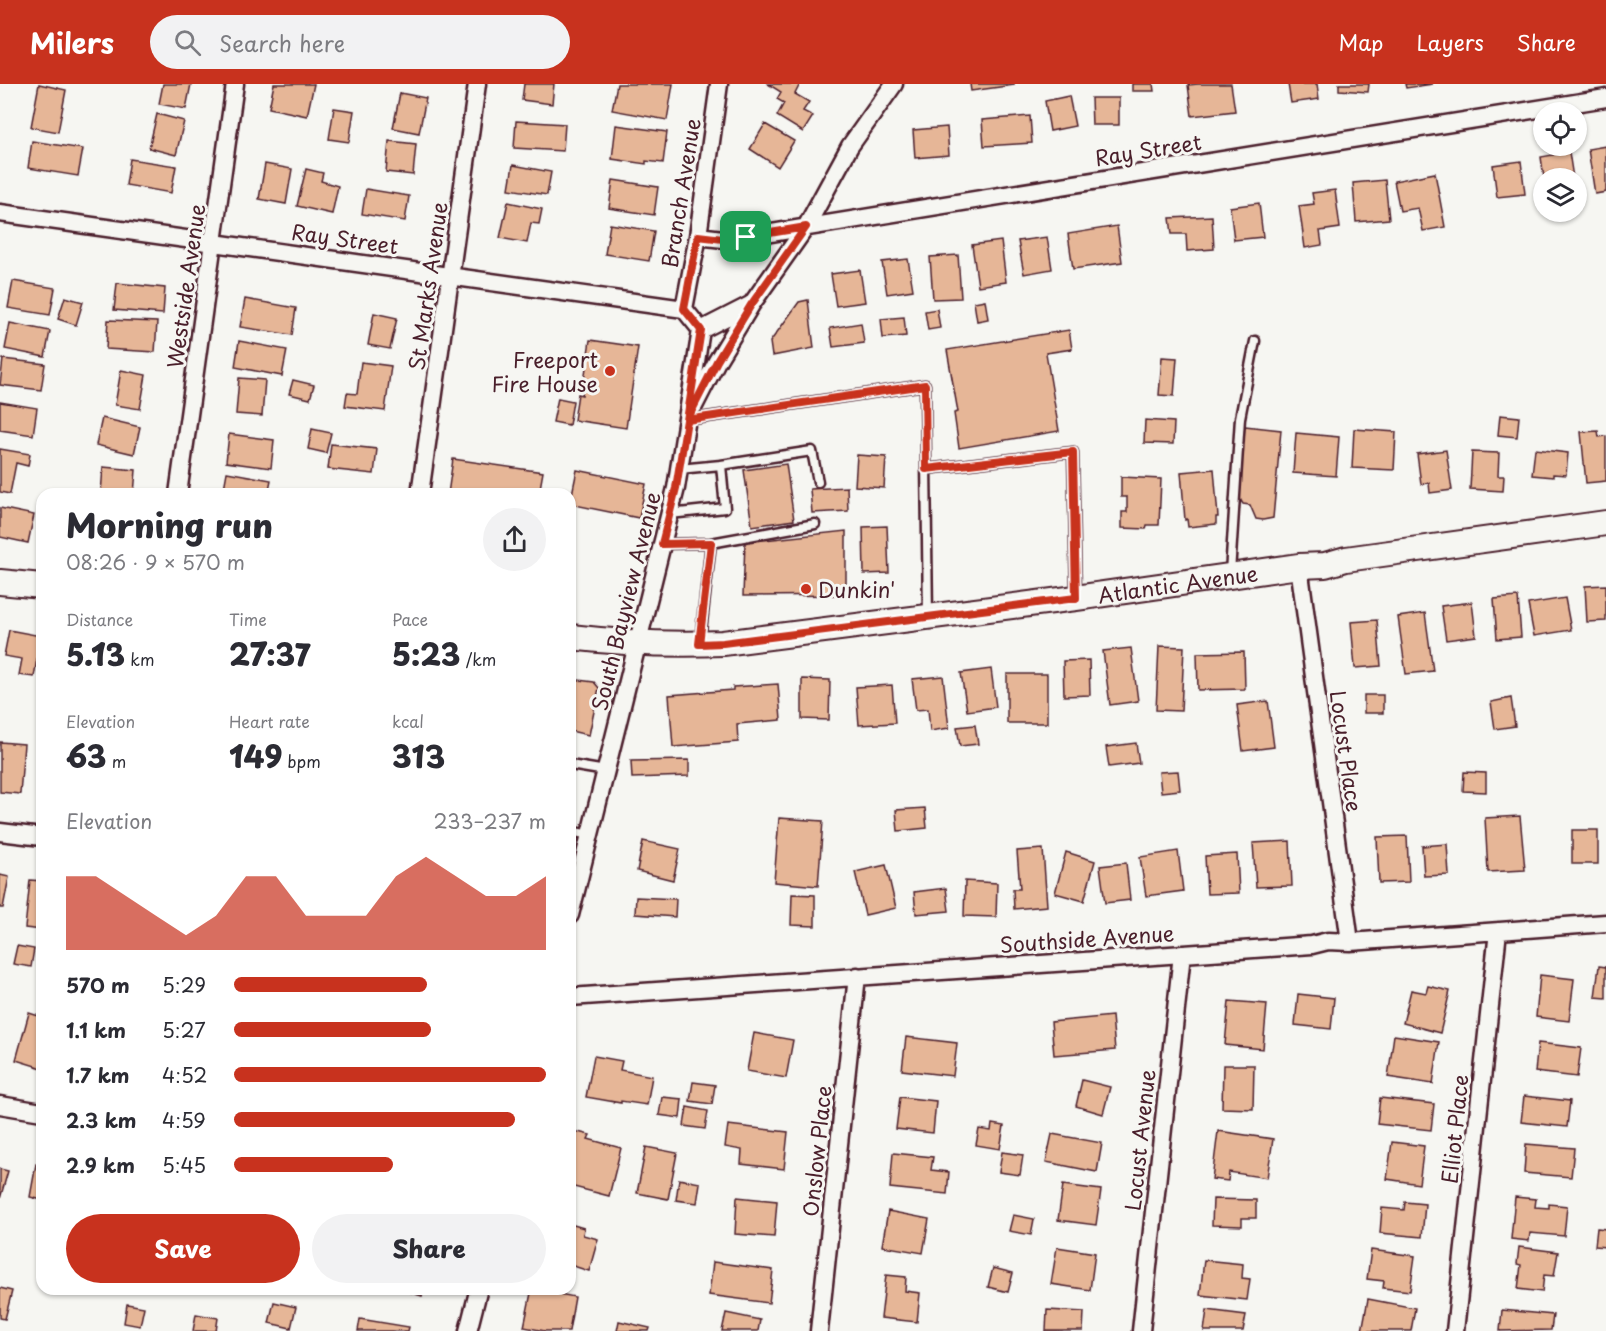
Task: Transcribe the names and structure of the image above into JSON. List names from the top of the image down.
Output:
{
  "streets": {
    "main road": ["Atlantic Avenue"],
    "street": [
      "Ray Street",
      "Branch Avenue",
      "Westside Avenue",
      "St Marks Avenue",
      "South Bayview Avenue",
      "Locust Place",
      "Southside Avenue",
      "Elliot Place",
      "Locust Avenue",
      "Onslow Place"
    ]
  },
  "crossings": [
    ["Ray Street", "Branch Avenue"],
    ["Ray Street", "Westside Avenue"],
    ["Ray Street", "St Marks Avenue"],
    ["Atlantic Avenue", "South Bayview Avenue"],
    ["Atlantic Avenue", "Locust Place"],
    ["Locust Place", "Southside Avenue"],
    ["Southside Avenue", "Elliot Place"],
    ["Southside Avenue", "Locust Avenue"],
    ["Southside Avenue", "Onslow Place"]
  ],
  "places": ["Freeport Fire House", "Dunkin'"],
  "page": {
    "header": "Milers",
    "search": "Search here",
    "nav": ["Map", "Layers", "Share"],
    "heading": ["Morning run", "08:26 · 9 × 570 m"],
    "stats": [
      ["Distance", "5.13 km"],
      ["Time", "27:37"],
      ["Pace", "5:23 /km"],
      ["Elevation", "63 m"],
      ["Heart rate", "149 bpm"],
      ["kcal", "313"]
    ],
    "chart": ["Elevation", "233–237 m"],
    "list": [
      {
        "name": "570 m",
        "note": "5:29"
      },
      {
        "name": "1.1 km",
        "note": "5:27"
      },
      {
        "name": "1.7 km",
        "note": "4:52"
      },
      {
        "name": "2.3 km",
        "note": "4:59"
      },
      {
        "name": "2.9 km",
        "note": "5:45"
      }
    ],
    "buttons": ["Save", "Share"]
  }
}
